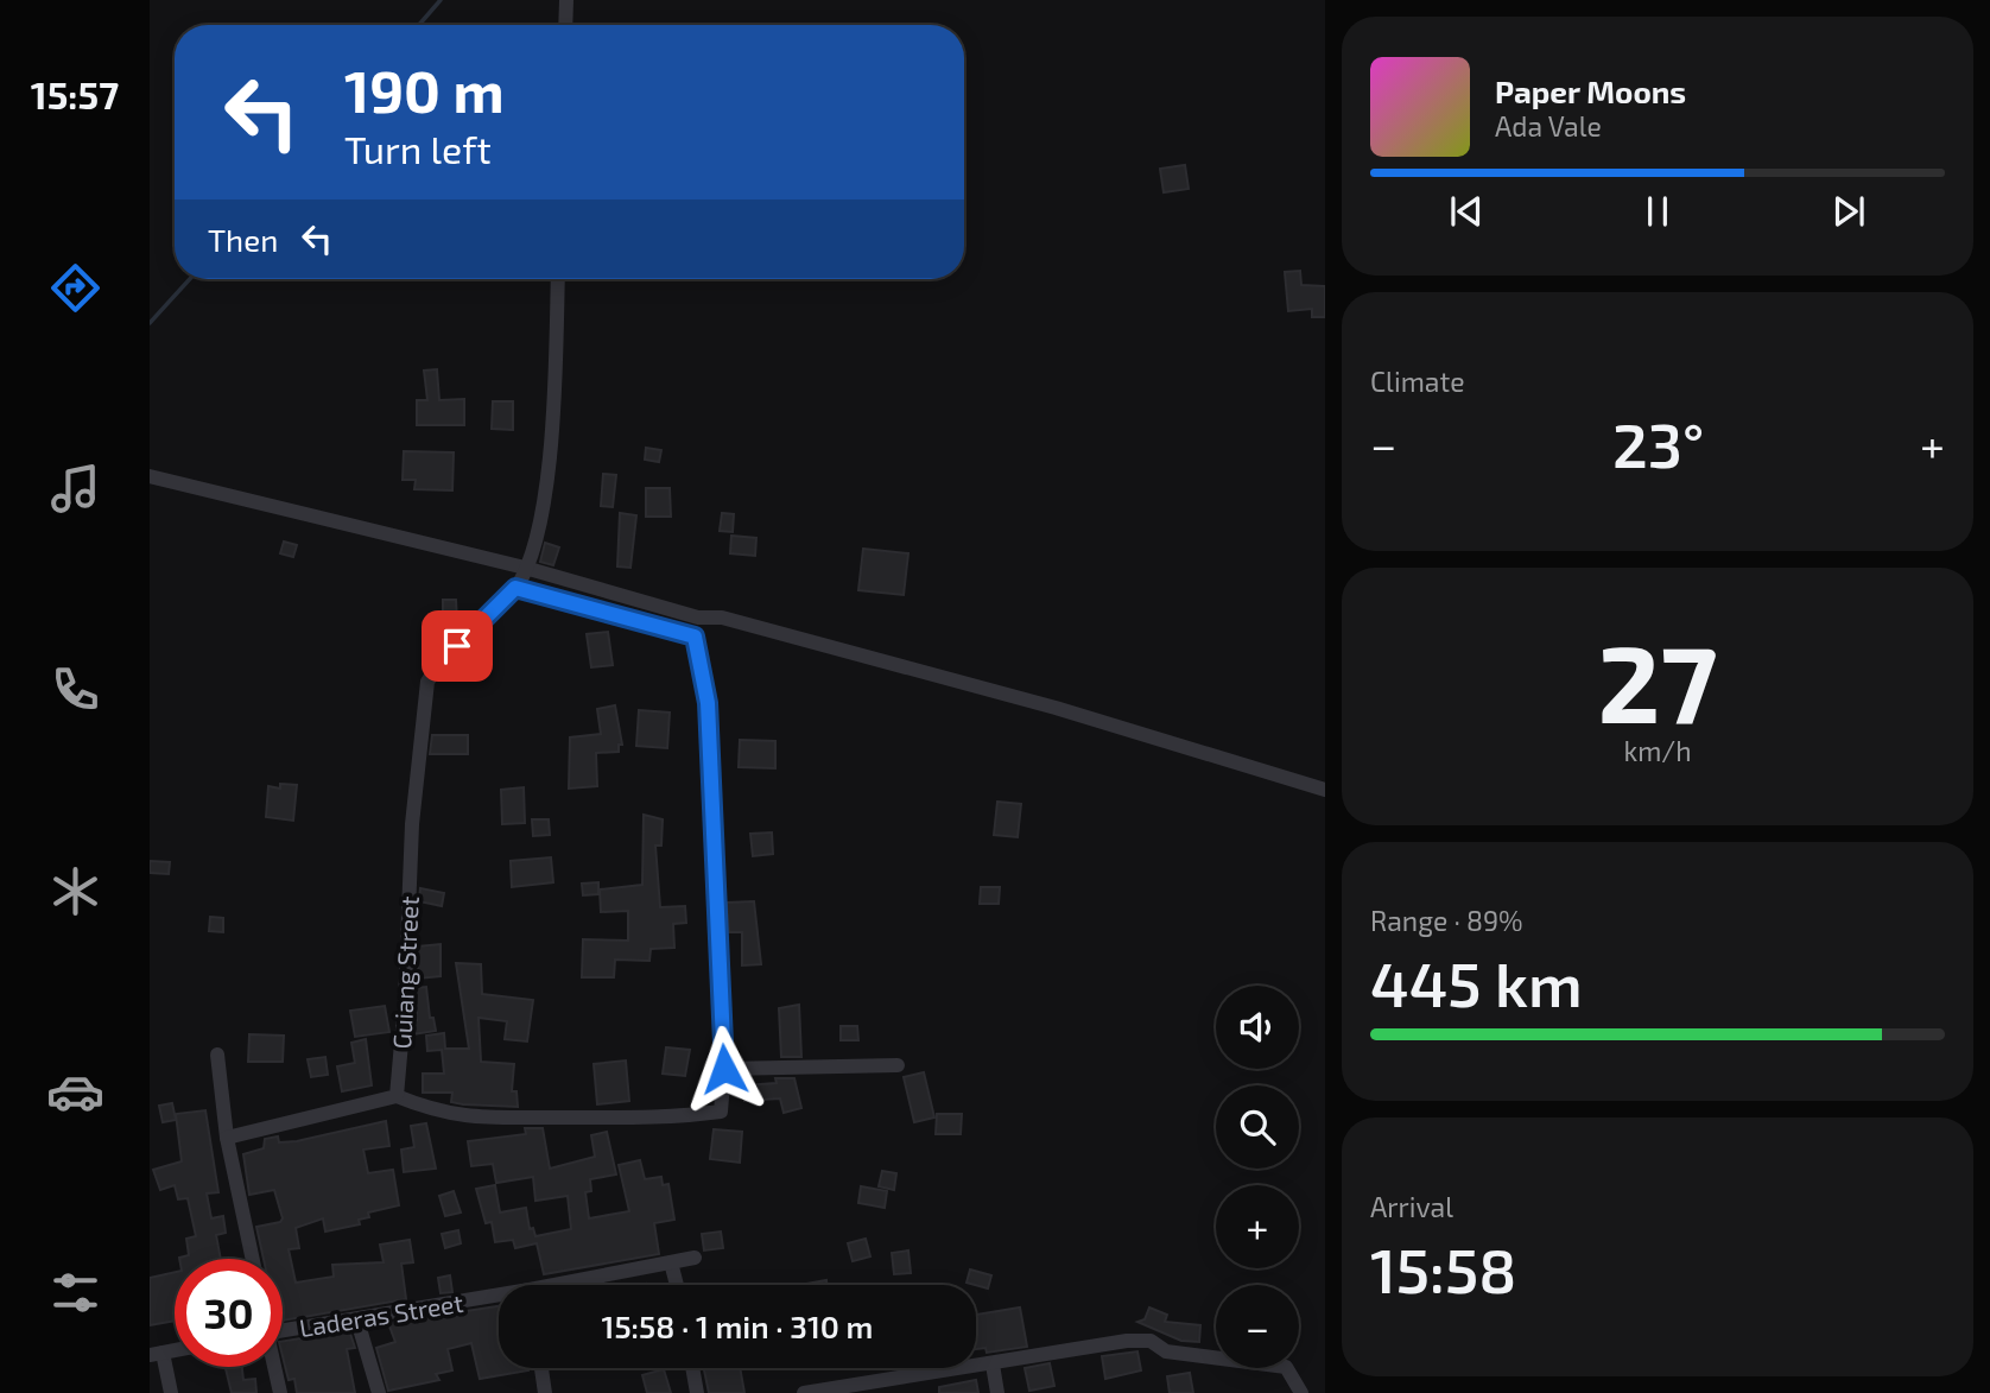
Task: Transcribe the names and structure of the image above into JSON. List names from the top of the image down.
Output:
{
  "streets": {
    "street": ["Guiang Street", "Laderas Street"]
  },
  "page": {
    "tabs": "15:57",
    "turn": ["190 m", "Turn left"],
    "song": ["Paper Moons", "Ada Vale"],
    "then": "Then",
    "tile": [
      "Climate",
      ["27", "km/h"],
      ["Range · 89%", "445 km"],
      ["Arrival", "15:58"]
    ],
    "heat": ["−", "23°", "+"],
    "map_buttons": ["+", "−"],
    "limit": "30",
    "trip": "15:58 · 1 min · 310 m"
  }
}
